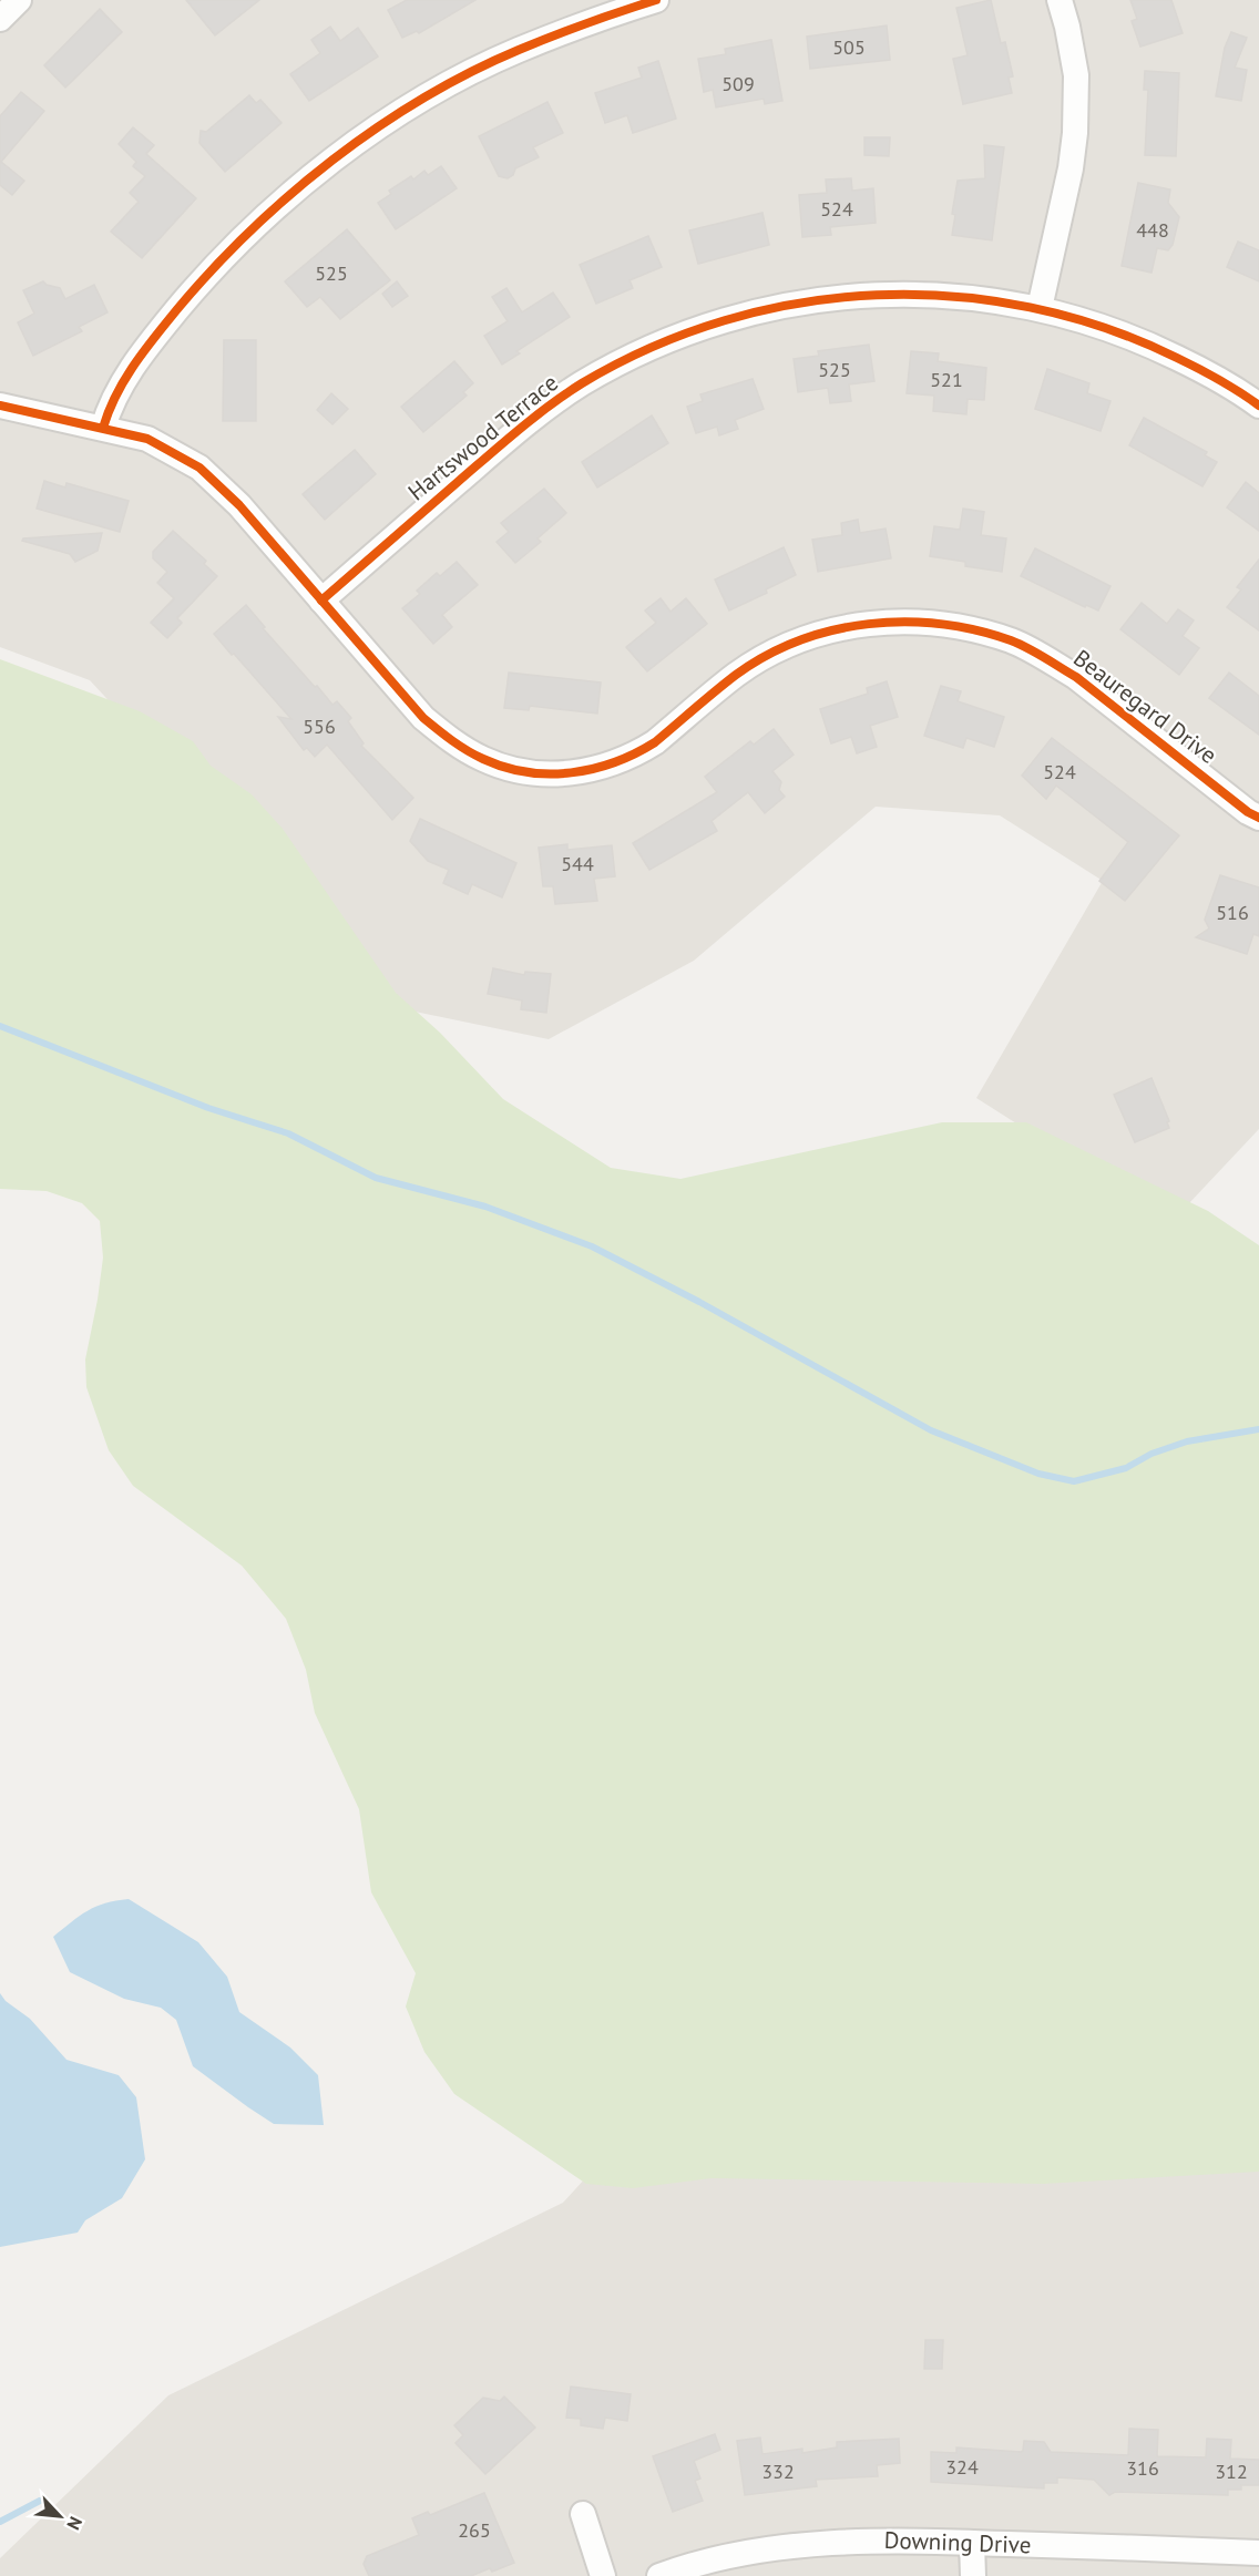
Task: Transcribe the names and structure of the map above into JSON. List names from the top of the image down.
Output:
{
  "streets": {
    "street": ["Hartswood Terrace", "Beauregard Drive", "Downing Drive"]
  },
  "crossings": [
    ["Hartswood Terrace", "Beauregard Drive"]
  ],
  "house_numbers": [
    "505",
    "509",
    "524",
    "448",
    "525",
    "525",
    "521",
    "556",
    "524",
    "544",
    "516",
    "324",
    "316",
    "332",
    "312",
    "265"
  ],
  "north": "bottom right"
}
